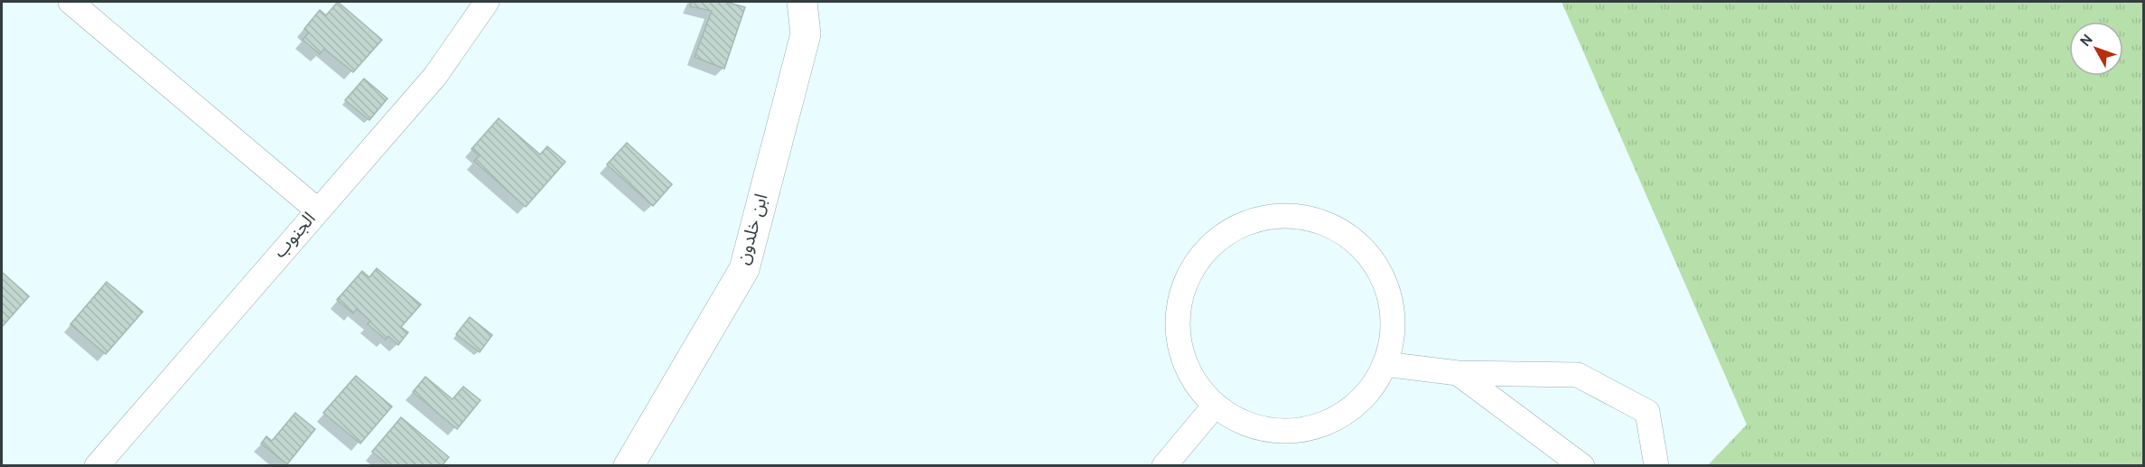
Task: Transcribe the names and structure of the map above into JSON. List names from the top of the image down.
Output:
{
  "streets": {
    "street": ["ابن خلدون", "الجنوب"]
  },
  "north": "top left"
}
